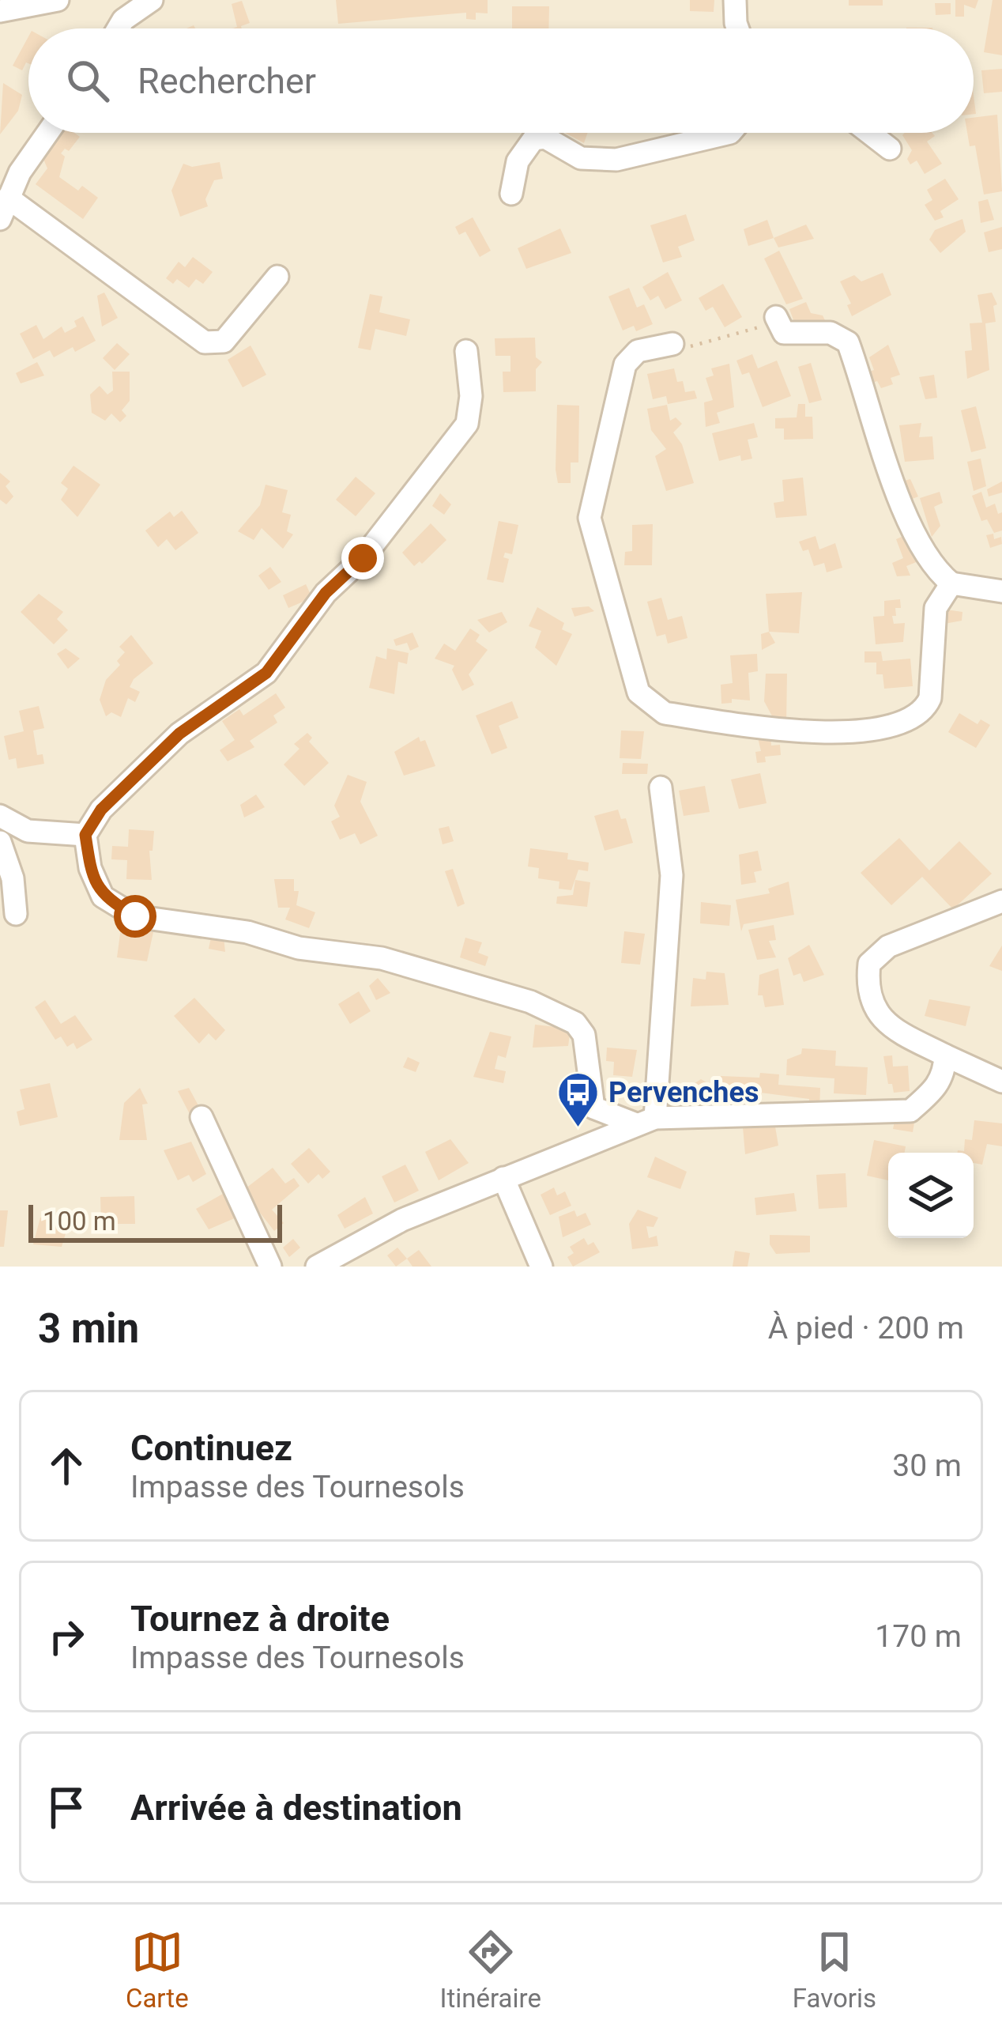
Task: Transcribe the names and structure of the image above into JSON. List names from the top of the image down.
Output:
{
  "places": {
    "bus stop": ["Pervenches"]
  },
  "scale_bar": "100 m",
  "page": {
    "search": "Rechercher",
    "scale": "100 m",
    "heading": ["3 min", "À pied · 200 m"],
    "list": [
      ["Continuez", "Impasse des Tournesols", "30 m"],
      ["Tournez à droite", "Impasse des Tournesols", "170 m"],
      "Arrivée à destination"
    ],
    "nav": ["Carte", "Itinéraire", "Favoris"]
  }
}
